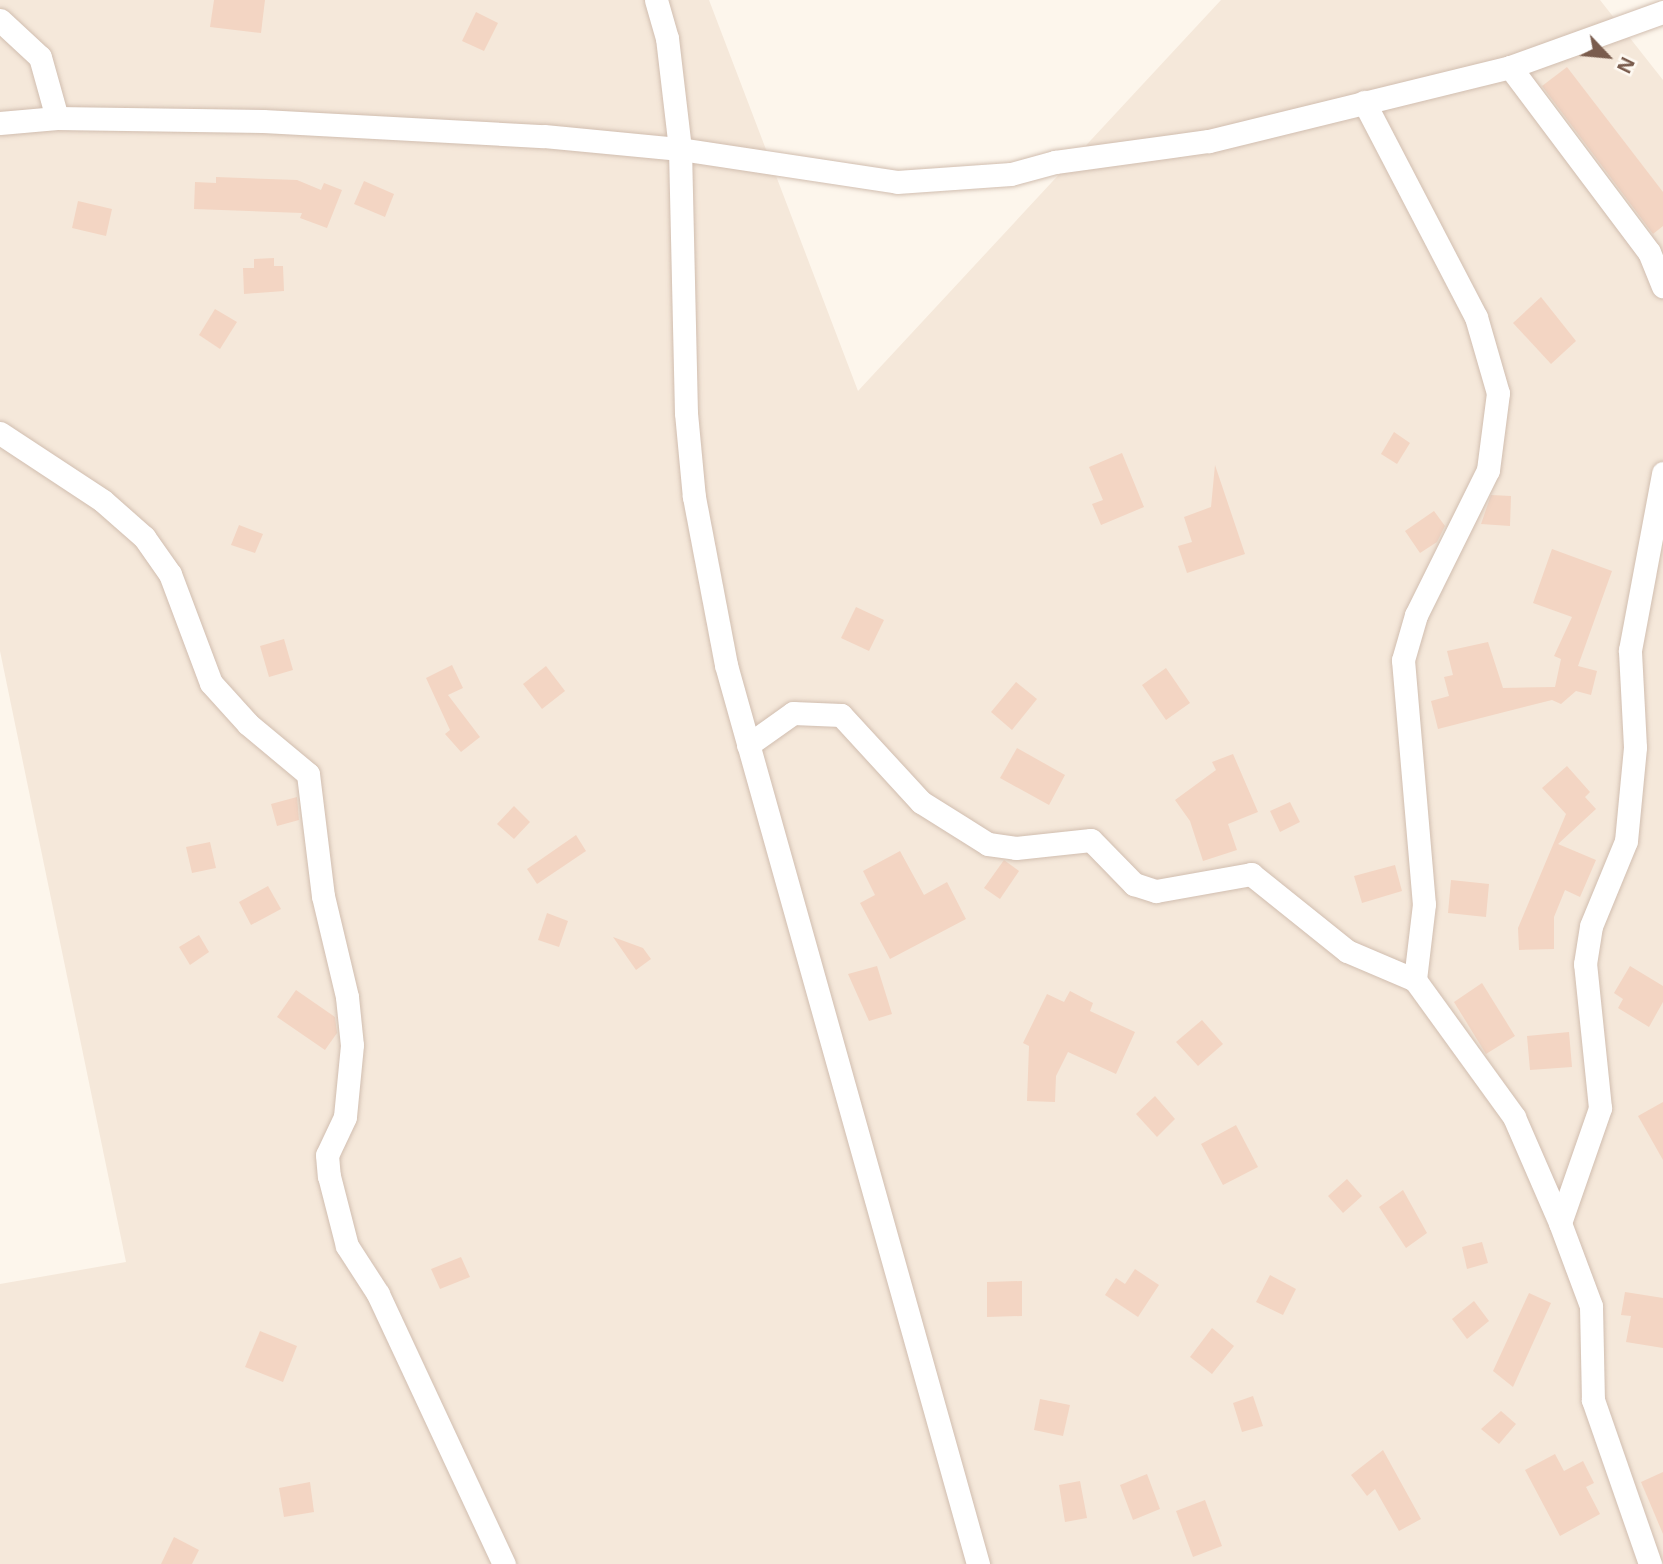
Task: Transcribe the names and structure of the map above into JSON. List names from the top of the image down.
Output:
{
  "north": "bottom right"
}
